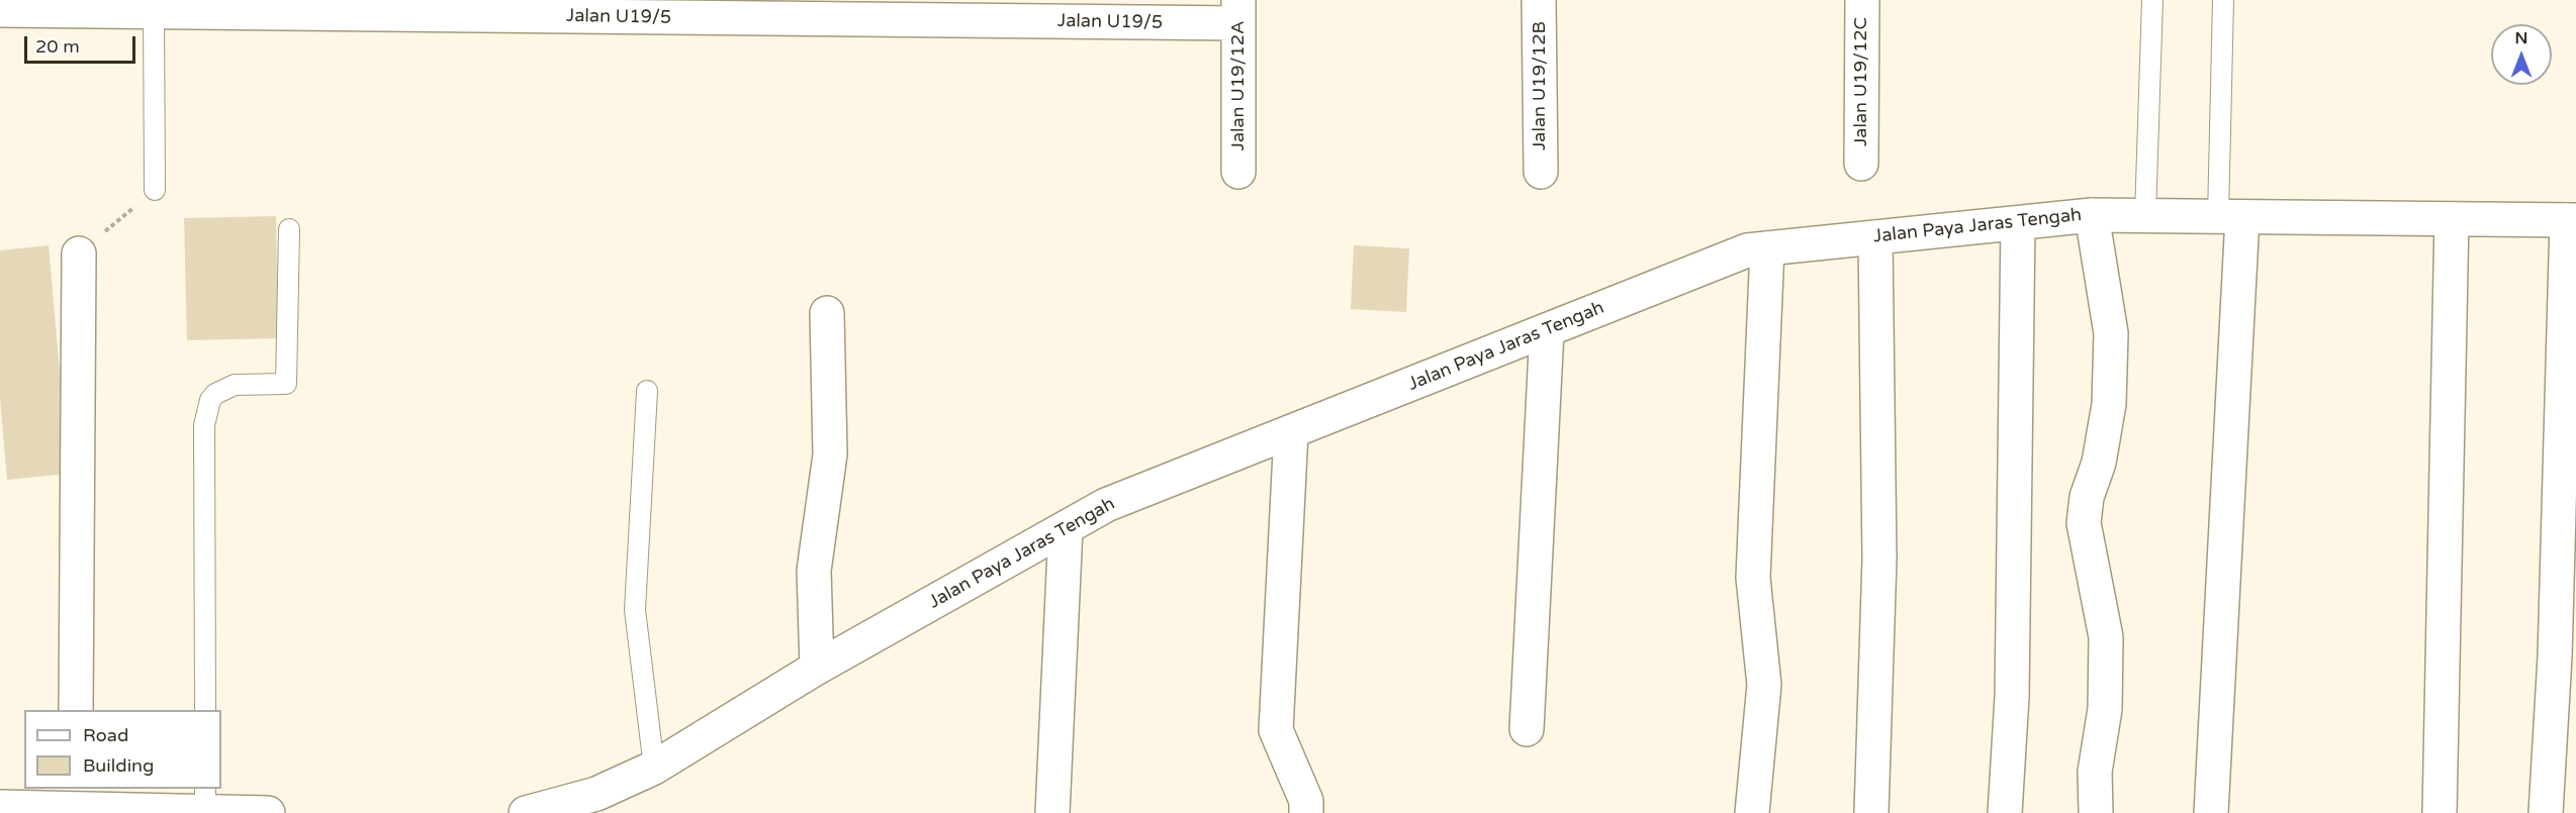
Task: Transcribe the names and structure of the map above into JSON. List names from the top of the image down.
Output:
{
  "streets": {
    "street": [
      "Jalan U19/5",
      "Jalan U19/12C",
      "Jalan U19/12A",
      "Jalan U19/12B",
      "Jalan Paya Jaras Tengah"
    ]
  },
  "crossings": [
    ["Jalan U19/5", "Jalan U19/12A"]
  ],
  "legend": ["Road", "Building"],
  "scale_bar": "20 m",
  "north": "top"
}
